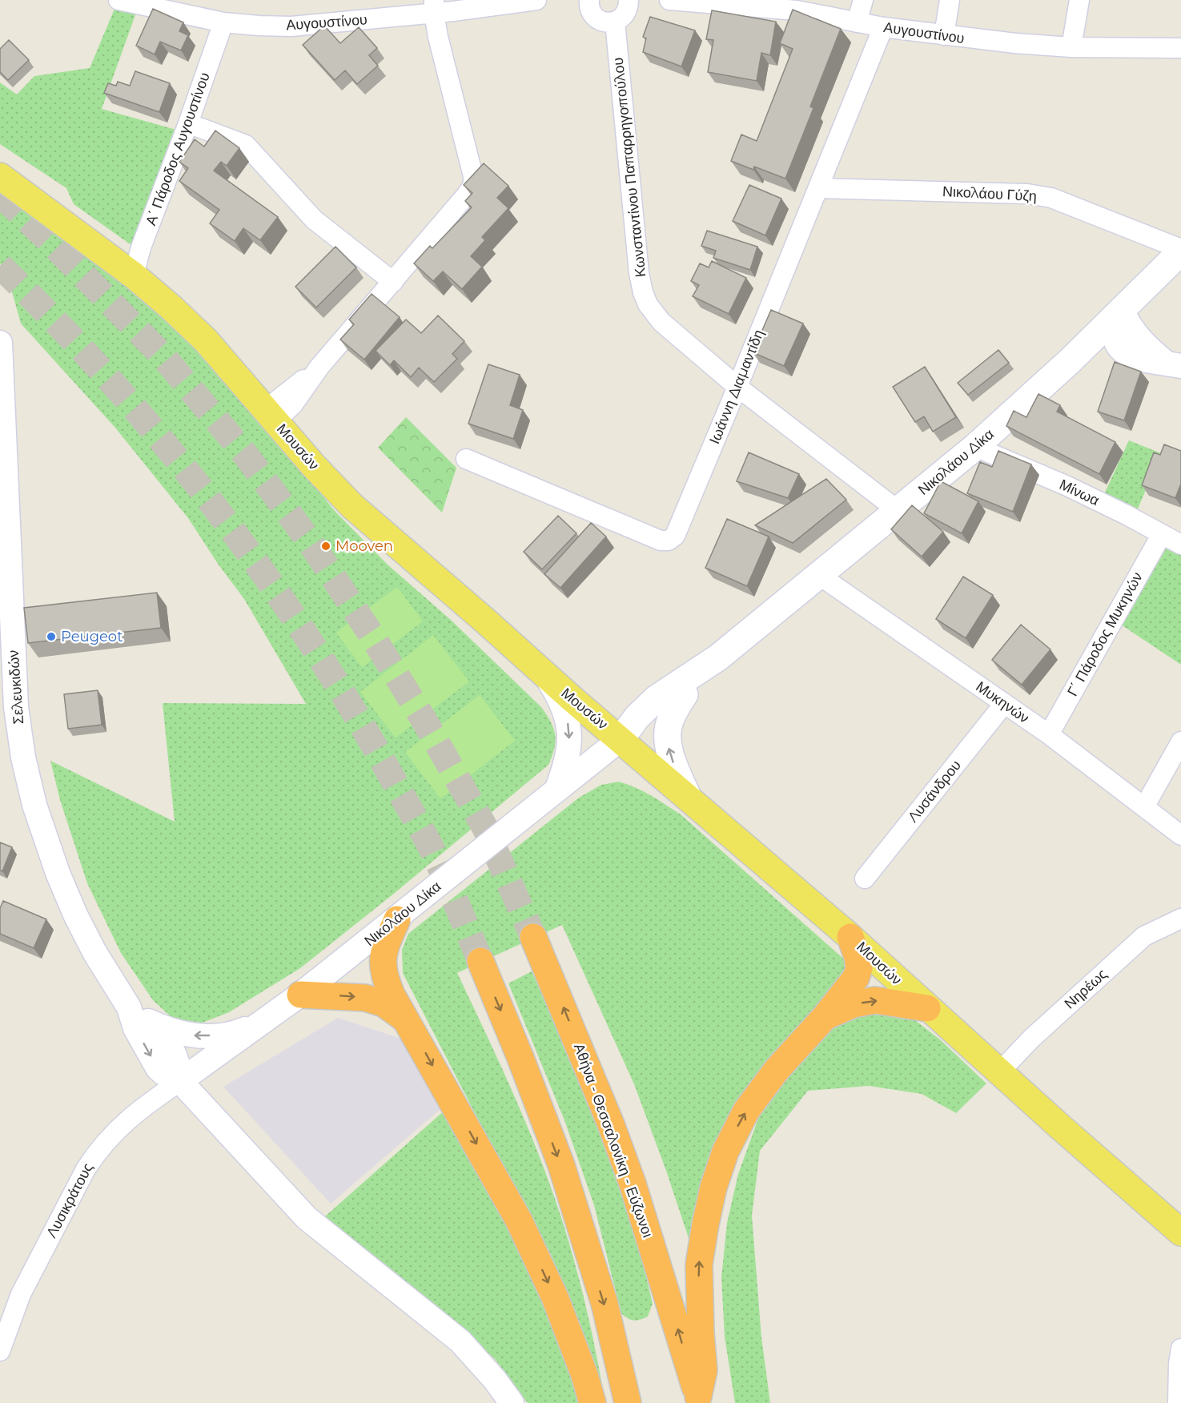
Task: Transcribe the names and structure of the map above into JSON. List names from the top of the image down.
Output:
{
  "streets": {
    "highway": ["Αθήνα - Θεσσαλονίκη - Εύζωνοι"],
    "main road": ["Μουσών", "Νικολάου Δίκα"],
    "street": [
      "Αυγουστίνου",
      "Α΄ Πάροδος Αυγουστίνου",
      "Κωνσταντίνου Παπαρρηγοπούλου",
      "Νικολάου Γύζη",
      "Ιωάννη Διαμαντίδη",
      "Μίνωα",
      "Γ΄ Πάροδος Μυκηνών",
      "Σελευκιδών",
      "Μυκηνών",
      "Λυσάνδρου",
      "Νηρέως",
      "Λυσικράτους"
    ]
  },
  "crossings": [
    ["Αυγουστίνου", "Α΄ Πάροδος Αυγουστίνου"],
    ["Αυγουστίνου", "Ιωάννη Διαμαντίδη"],
    ["Α΄ Πάροδος Αυγουστίνου", "Μουσών"],
    ["Κωνσταντίνου Παπαρρηγοπούλου", "Ιωάννη Διαμαντίδη"],
    ["Κωνσταντίνου Παπαρρηγοπούλου", "Νικολάου Δίκα"],
    ["Νικολάου Γύζη", "Ιωάννη Διαμαντίδη"],
    ["Νικολάου Γύζη", "Νικολάου Δίκα"],
    ["Μουσών", "Νικολάου Δίκα"],
    ["Μουσών", "Νηρέως"],
    ["Νικολάου Δίκα", "Μίνωα"],
    ["Νικολάου Δίκα", "Σελευκιδών"],
    ["Νικολάου Δίκα", "Μυκηνών"],
    ["Νικολάου Δίκα", "Λυσικράτους"],
    ["Μίνωα", "Γ΄ Πάροδος Μυκηνών"],
    ["Γ΄ Πάροδος Μυκηνών", "Μυκηνών"],
    ["Σελευκιδών", "Λυσικράτους"],
    ["Μυκηνών", "Λυσάνδρου"]
  ],
  "places": ["Mooven", "Peugeot"]
}
